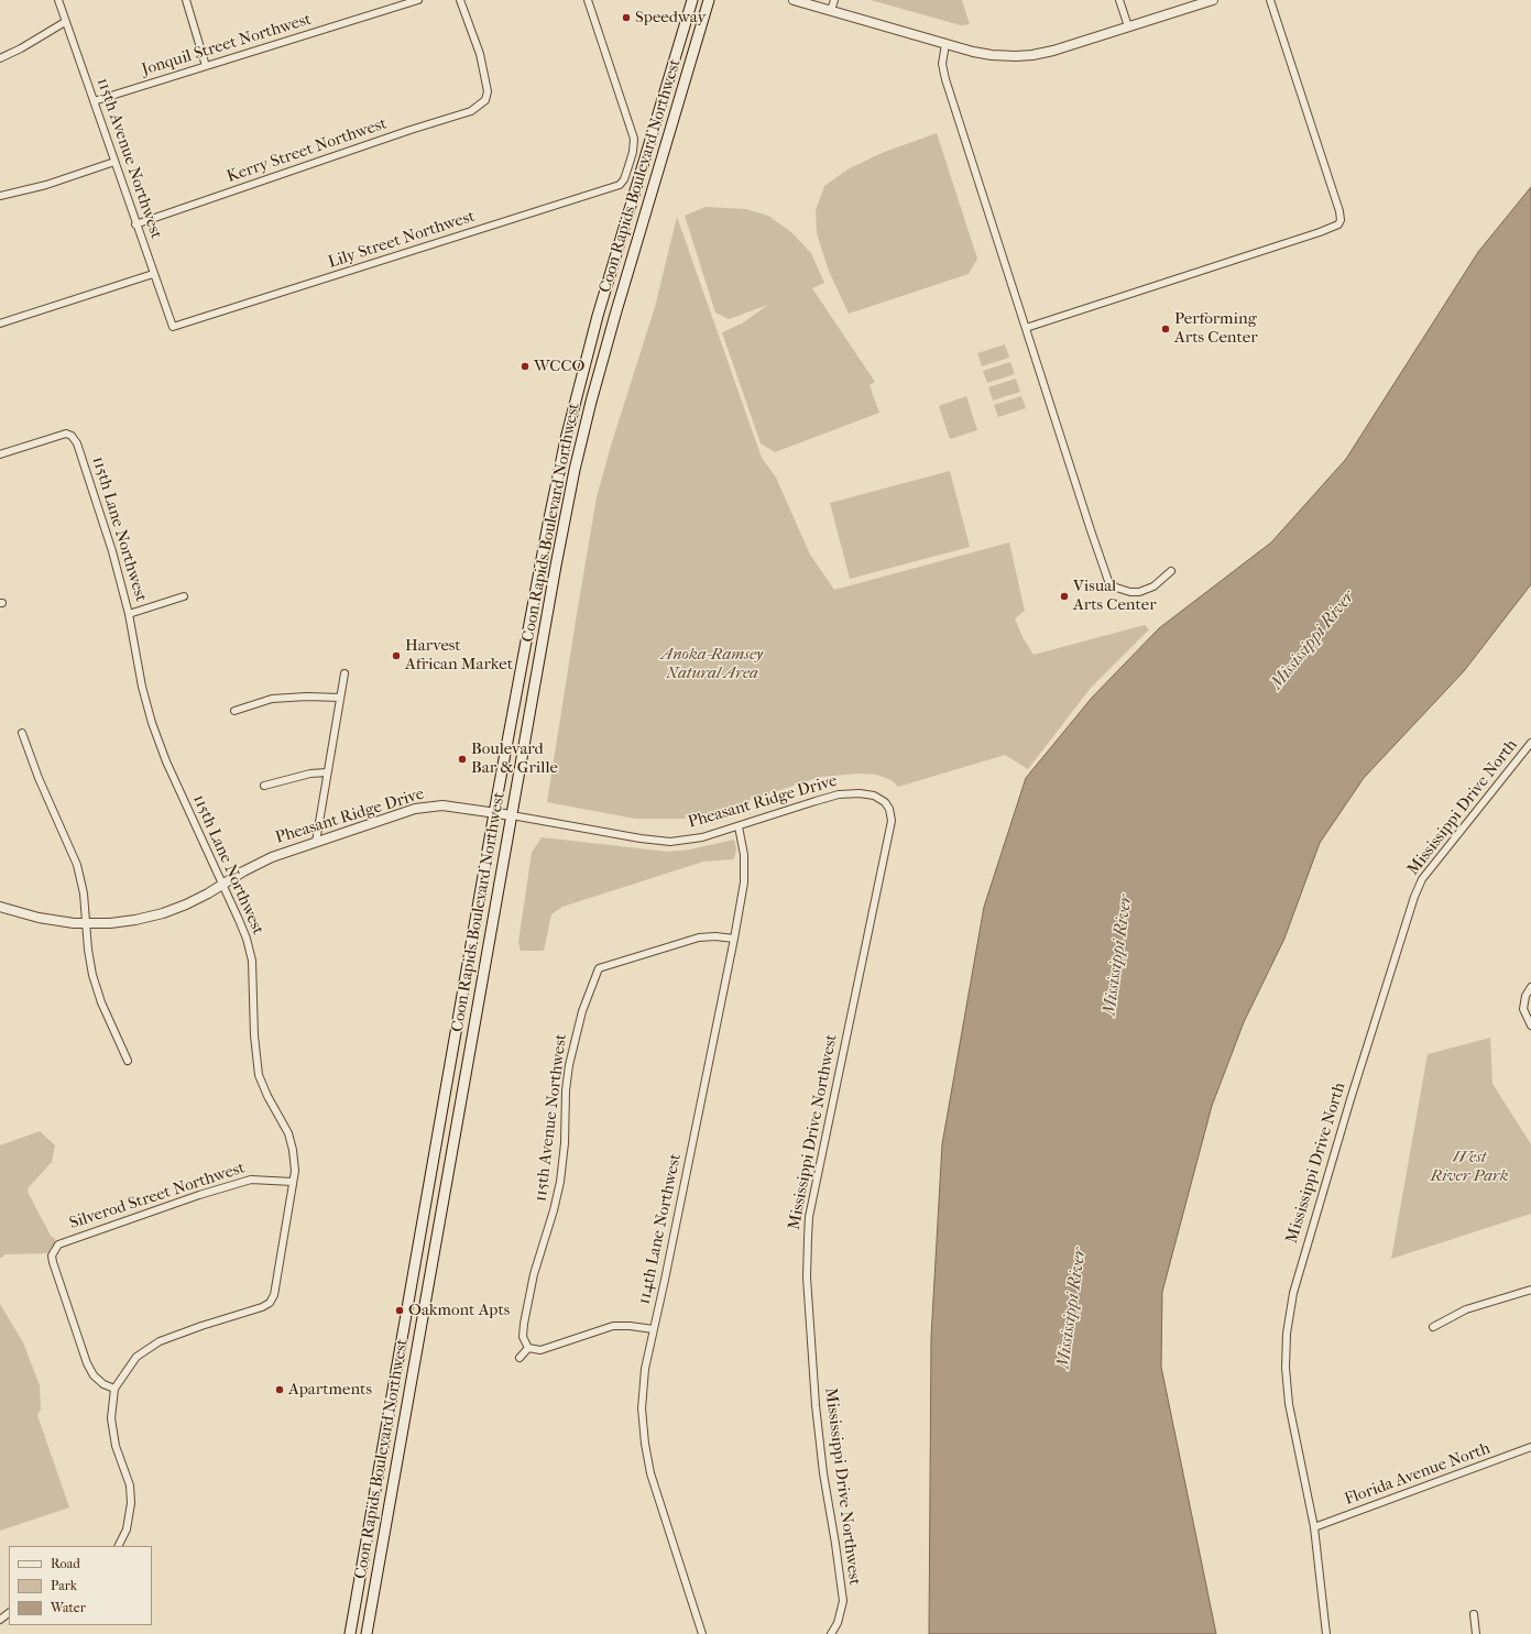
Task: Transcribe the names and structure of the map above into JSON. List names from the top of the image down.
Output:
{
  "streets": {
    "main road": ["Coon Rapids Boulevard Northwest"],
    "street": [
      "Jonquil Street Northwest",
      "Kerry Street Northwest",
      "115th Avenue Northwest",
      "Lily Street Northwest",
      "115th Lane Northwest",
      "Pheasant Ridge Drive",
      "Mississippi Drive North",
      "Mississippi Drive Northwest",
      "Silverod Street Northwest",
      "114th Lane Northwest",
      "Florida Avenue North"
    ]
  },
  "crossings": [
    ["Jonquil Street Northwest", "115th Avenue Northwest"],
    ["Kerry Street Northwest", "115th Avenue Northwest"],
    ["115th Avenue Northwest", "Lily Street Northwest"],
    ["115th Avenue Northwest", "114th Lane Northwest"],
    ["Coon Rapids Boulevard Northwest", "Pheasant Ridge Drive"],
    ["115th Lane Northwest", "Pheasant Ridge Drive"],
    ["115th Lane Northwest", "Silverod Street Northwest"],
    ["Pheasant Ridge Drive", "Mississippi Drive Northwest"],
    ["Pheasant Ridge Drive", "114th Lane Northwest"],
    ["Mississippi Drive North", "Florida Avenue North"]
  ],
  "water": ["Mississippi River"],
  "parks": ["Anoka-Ramsey Natural Area", "West River Park"],
  "places": [
    "Speedway",
    "Performing Arts Center",
    "WCCO",
    "Visual Arts Center",
    "Harvest African Market",
    "Boulevard Bar & Grille",
    "Oakmont Apts",
    "Apartments"
  ],
  "legend": ["Road", "Park", "Water"]
}
